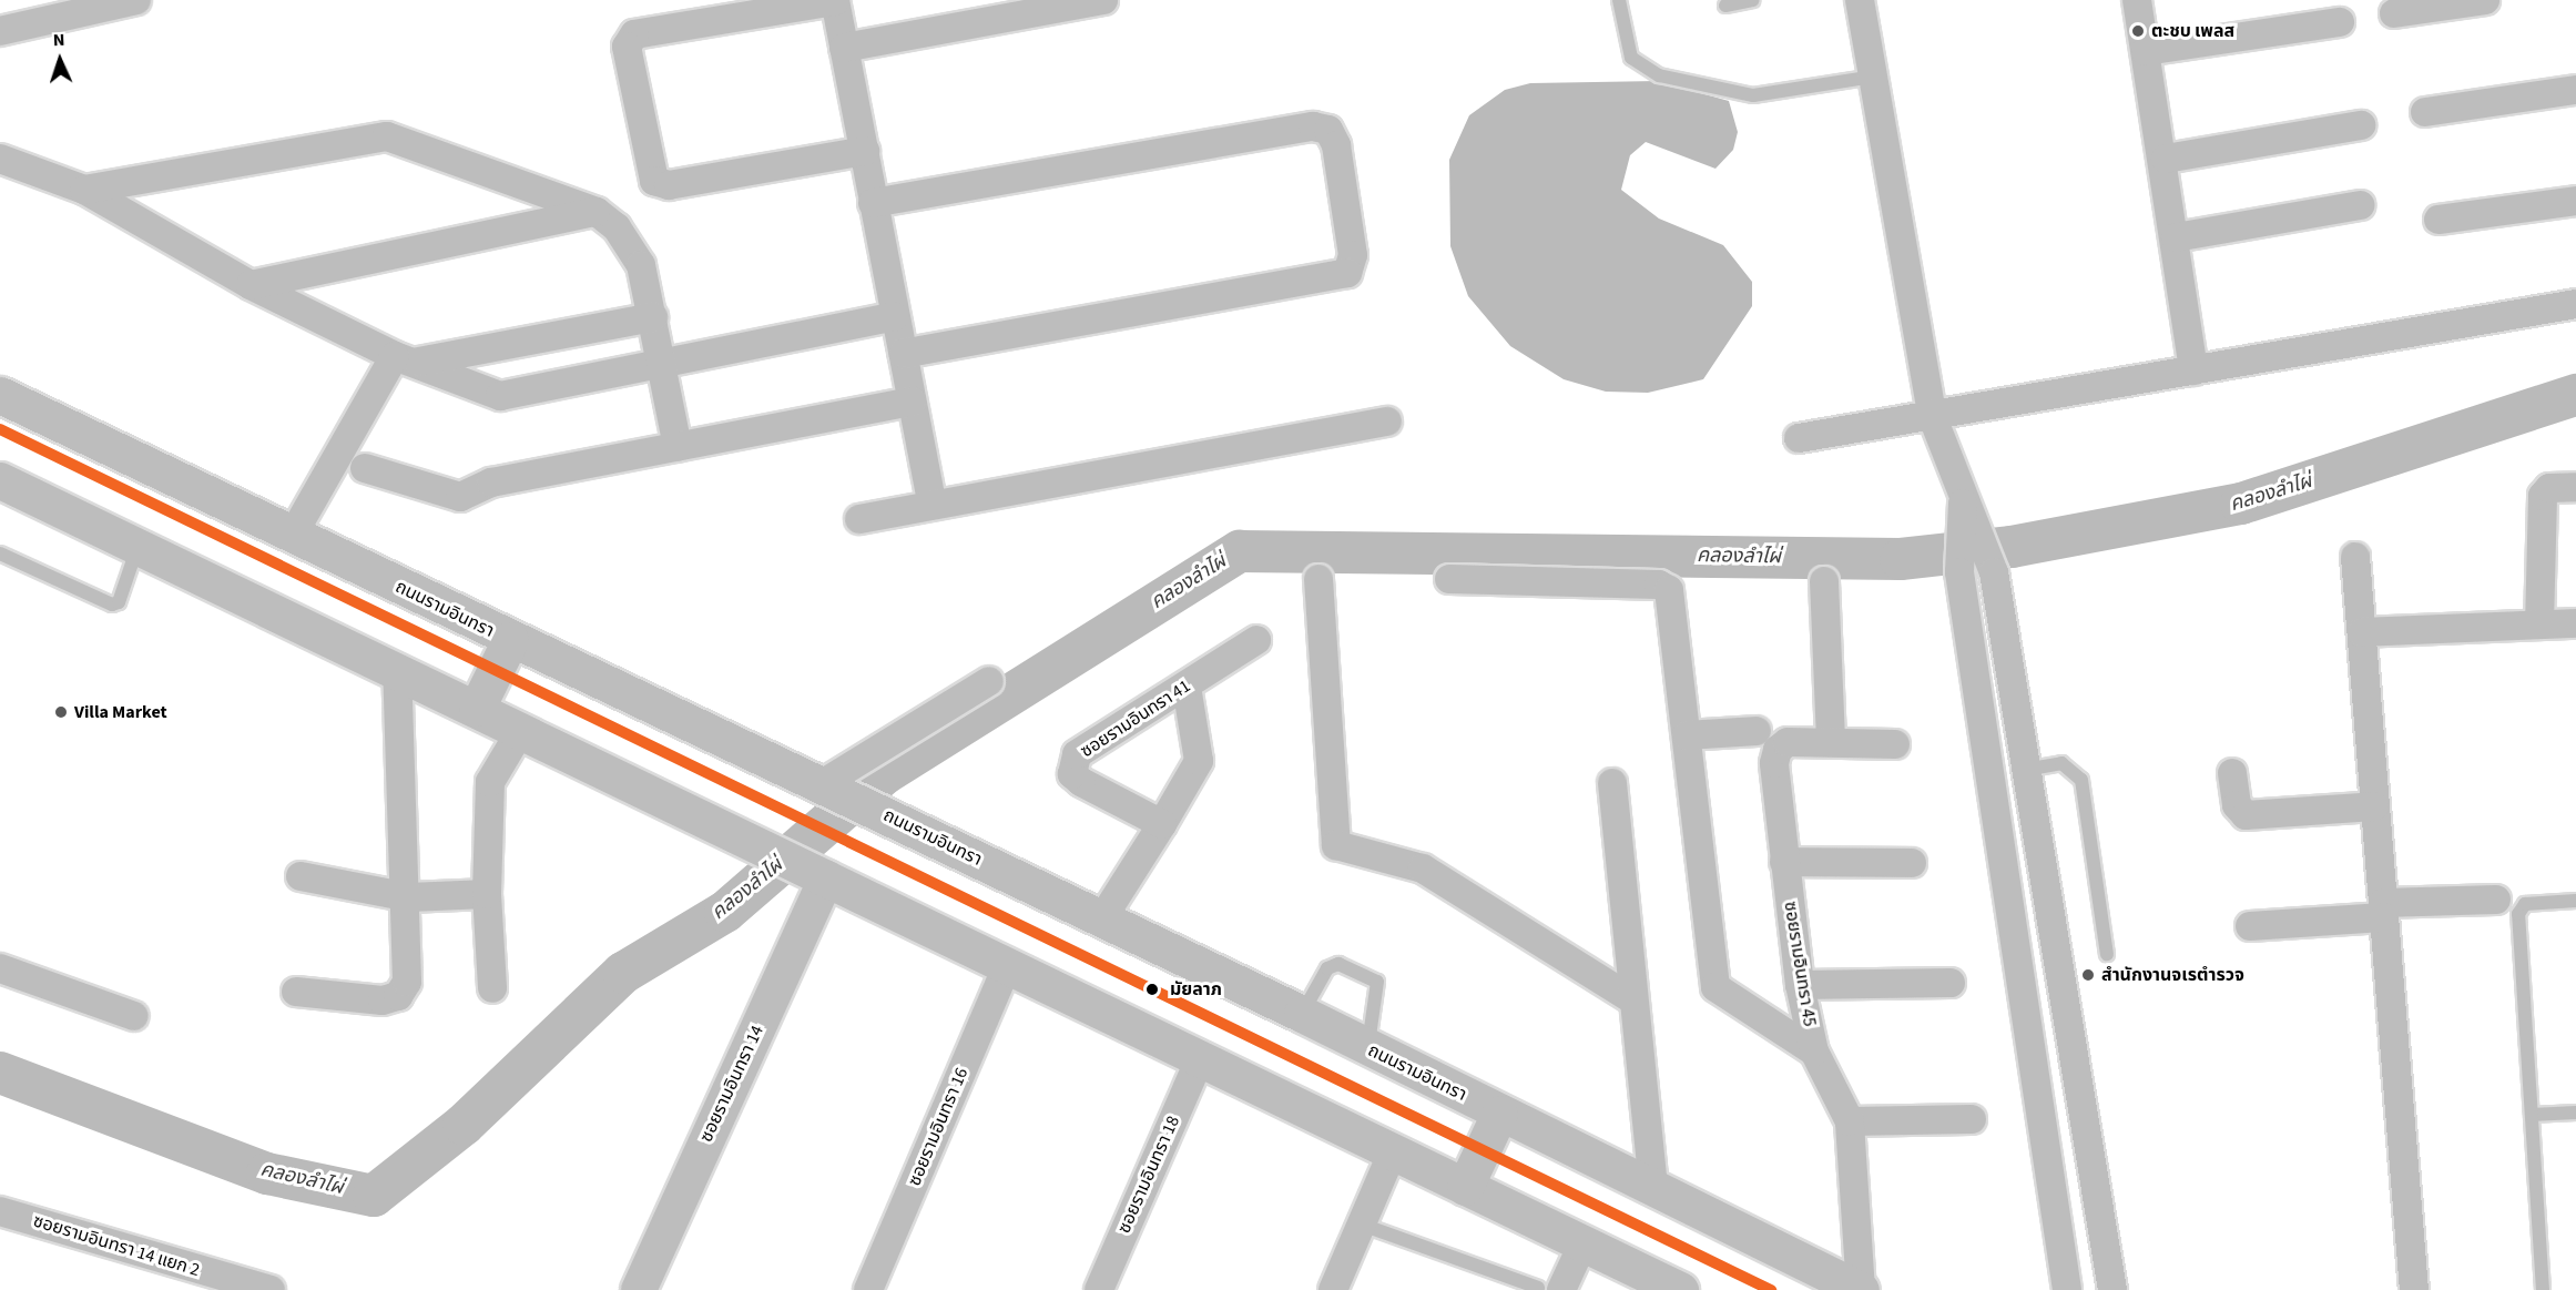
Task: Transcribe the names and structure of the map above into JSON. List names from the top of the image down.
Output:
{
  "streets": {
    "main road": ["ถนนรามอินทรา"],
    "street": [
      "ซอยรามอินทรา 41",
      "ซอยรามอินทรา 45",
      "ซอยรามอินทรา 14",
      "ซอยรามอินทรา 16",
      "ซอยรามอินทรา 18",
      "ซอยรามอินทรา 14 แยก 2"
    ]
  },
  "crossings": [
    ["ถนนรามอินทรา", "ซอยรามอินทรา 45"]
  ],
  "water": ["คลองลำไผ่"],
  "places": [
    "ตะชบ เพลส",
    "Villa Market",
    "สำนักงานจเรตำรวจ",
    "มัยลาภ"
  ],
  "north": "top"
}
